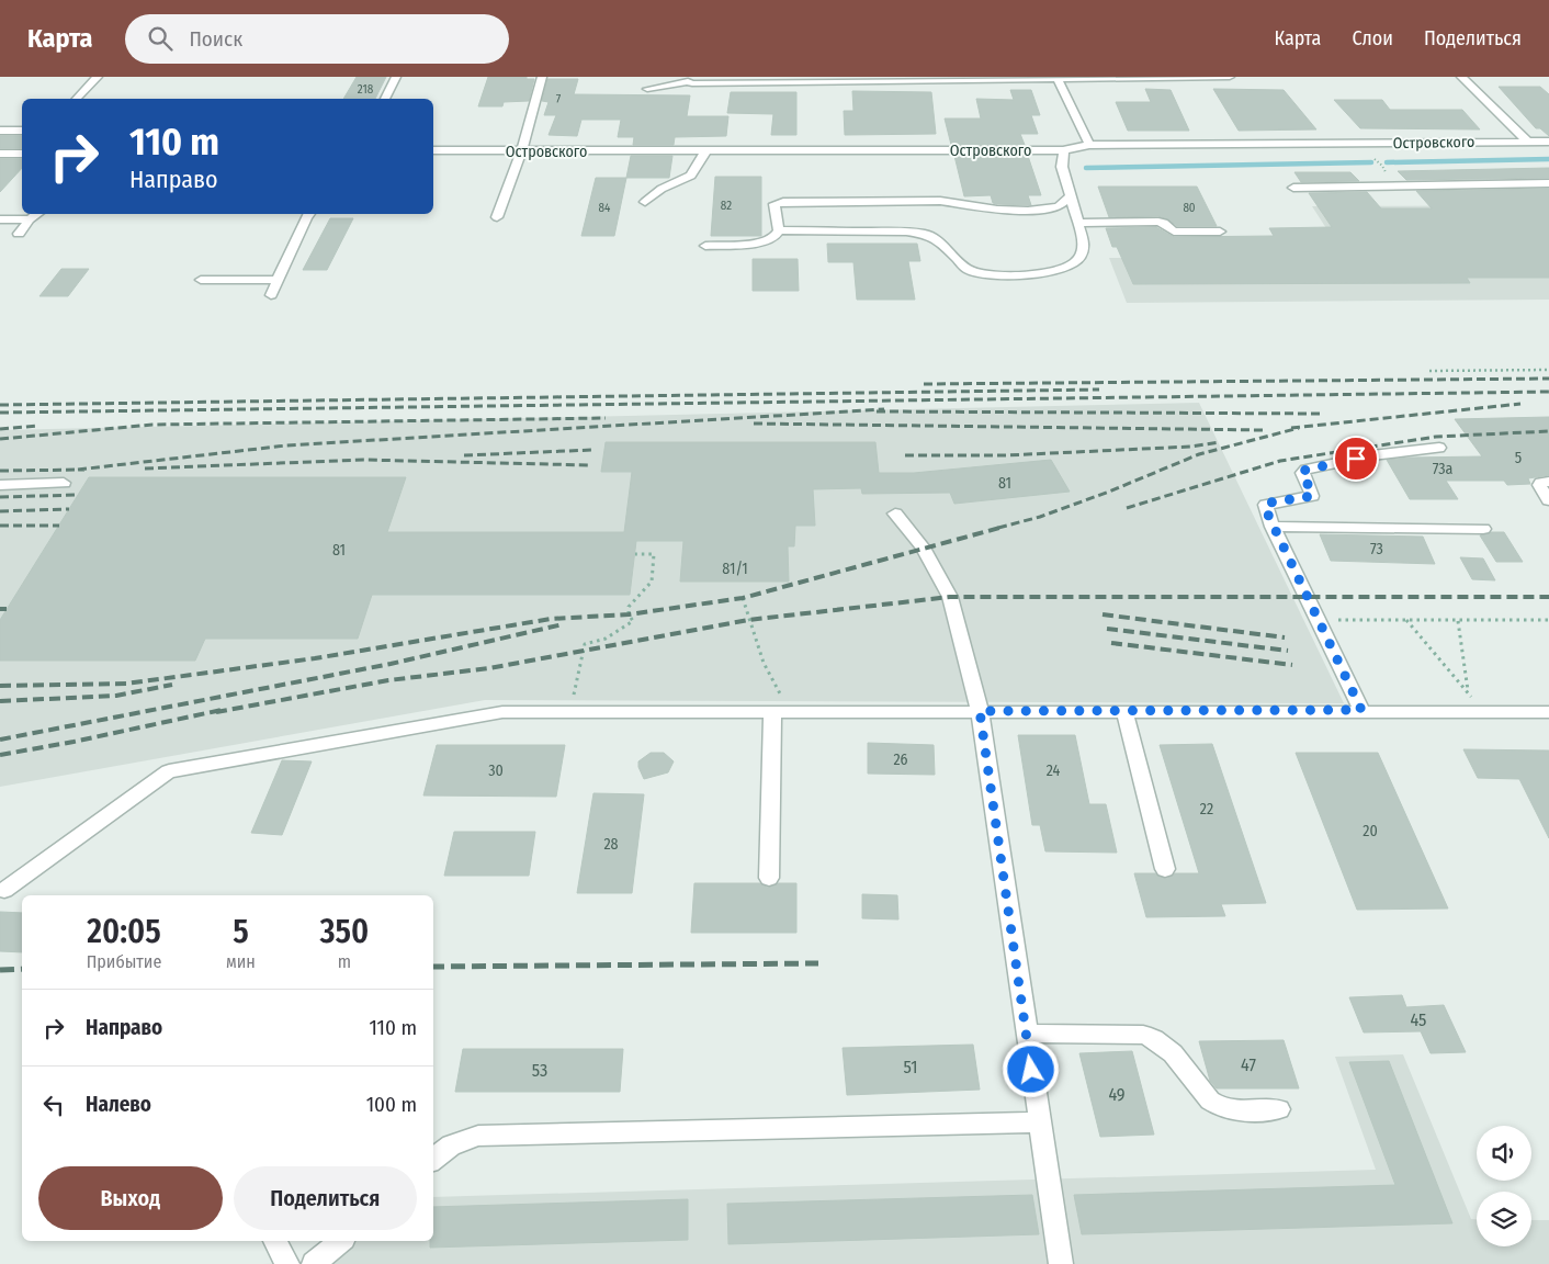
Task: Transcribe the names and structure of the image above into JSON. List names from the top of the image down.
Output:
{
  "streets": {
    "street": ["Островского"]
  },
  "house_numbers": [
    "218",
    "7",
    "82",
    "84",
    "80",
    "5",
    "73а",
    "81",
    "73",
    "81",
    "81/1",
    "26",
    "30",
    "24",
    "22",
    "20",
    "28",
    "45",
    "47",
    "51",
    "53",
    "49"
  ],
  "page": {
    "header": "Карта",
    "search": "Поиск",
    "nav": ["Карта", "Слои", "Поделиться"],
    "turn": ["110 m", "Направо"],
    "eta": [
      "20:05",
      "Прибытие",
      "5",
      "мин",
      "350",
      "m"
    ],
    "list": [
      {
        "name": "Направо",
        "value": "110 m"
      },
      {
        "name": "Налево",
        "value": "100 m"
      }
    ],
    "buttons": ["Выход", "Поделиться"]
  }
}
